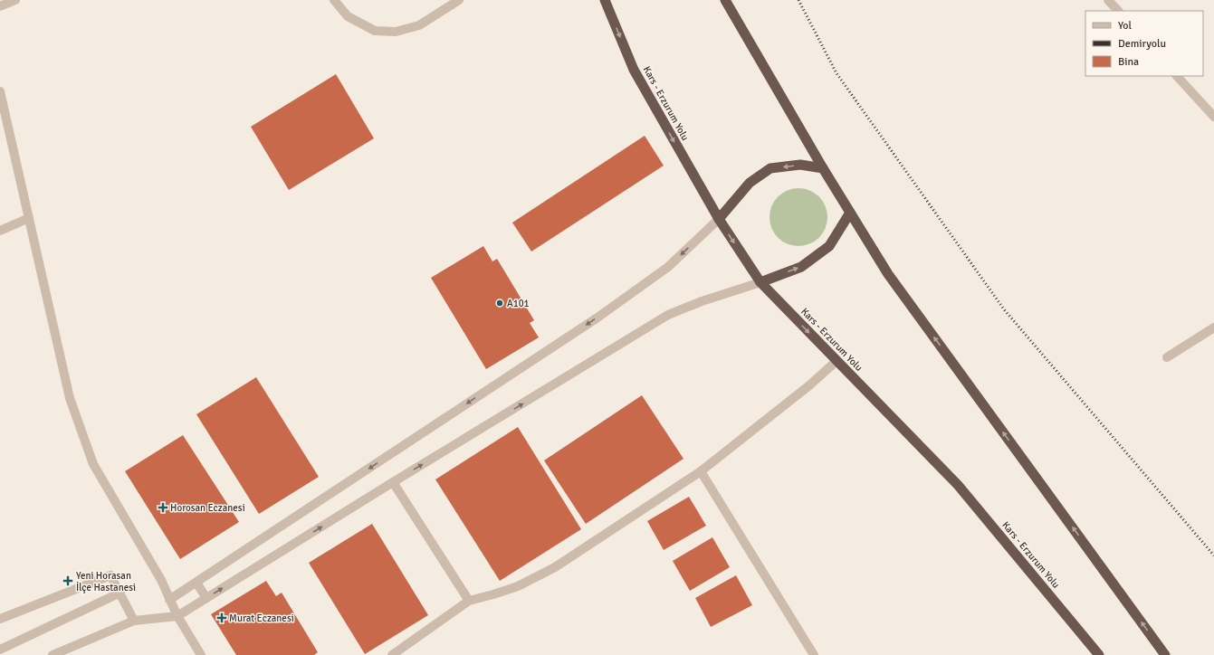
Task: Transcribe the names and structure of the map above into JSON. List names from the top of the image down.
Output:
{
  "streets": {
    "highway": ["Kars - Erzurum Yolu"]
  },
  "one_way": ["Kars - Erzurum Yolu"],
  "places": {
    "other": ["A101"],
    "health": ["Horosan Eczanesi", "Yeni Horasan İlçe Hastanesi", "Murat Eczanesi"]
  },
  "legend": ["Yol", "Demiryolu", "Bina"]
}
